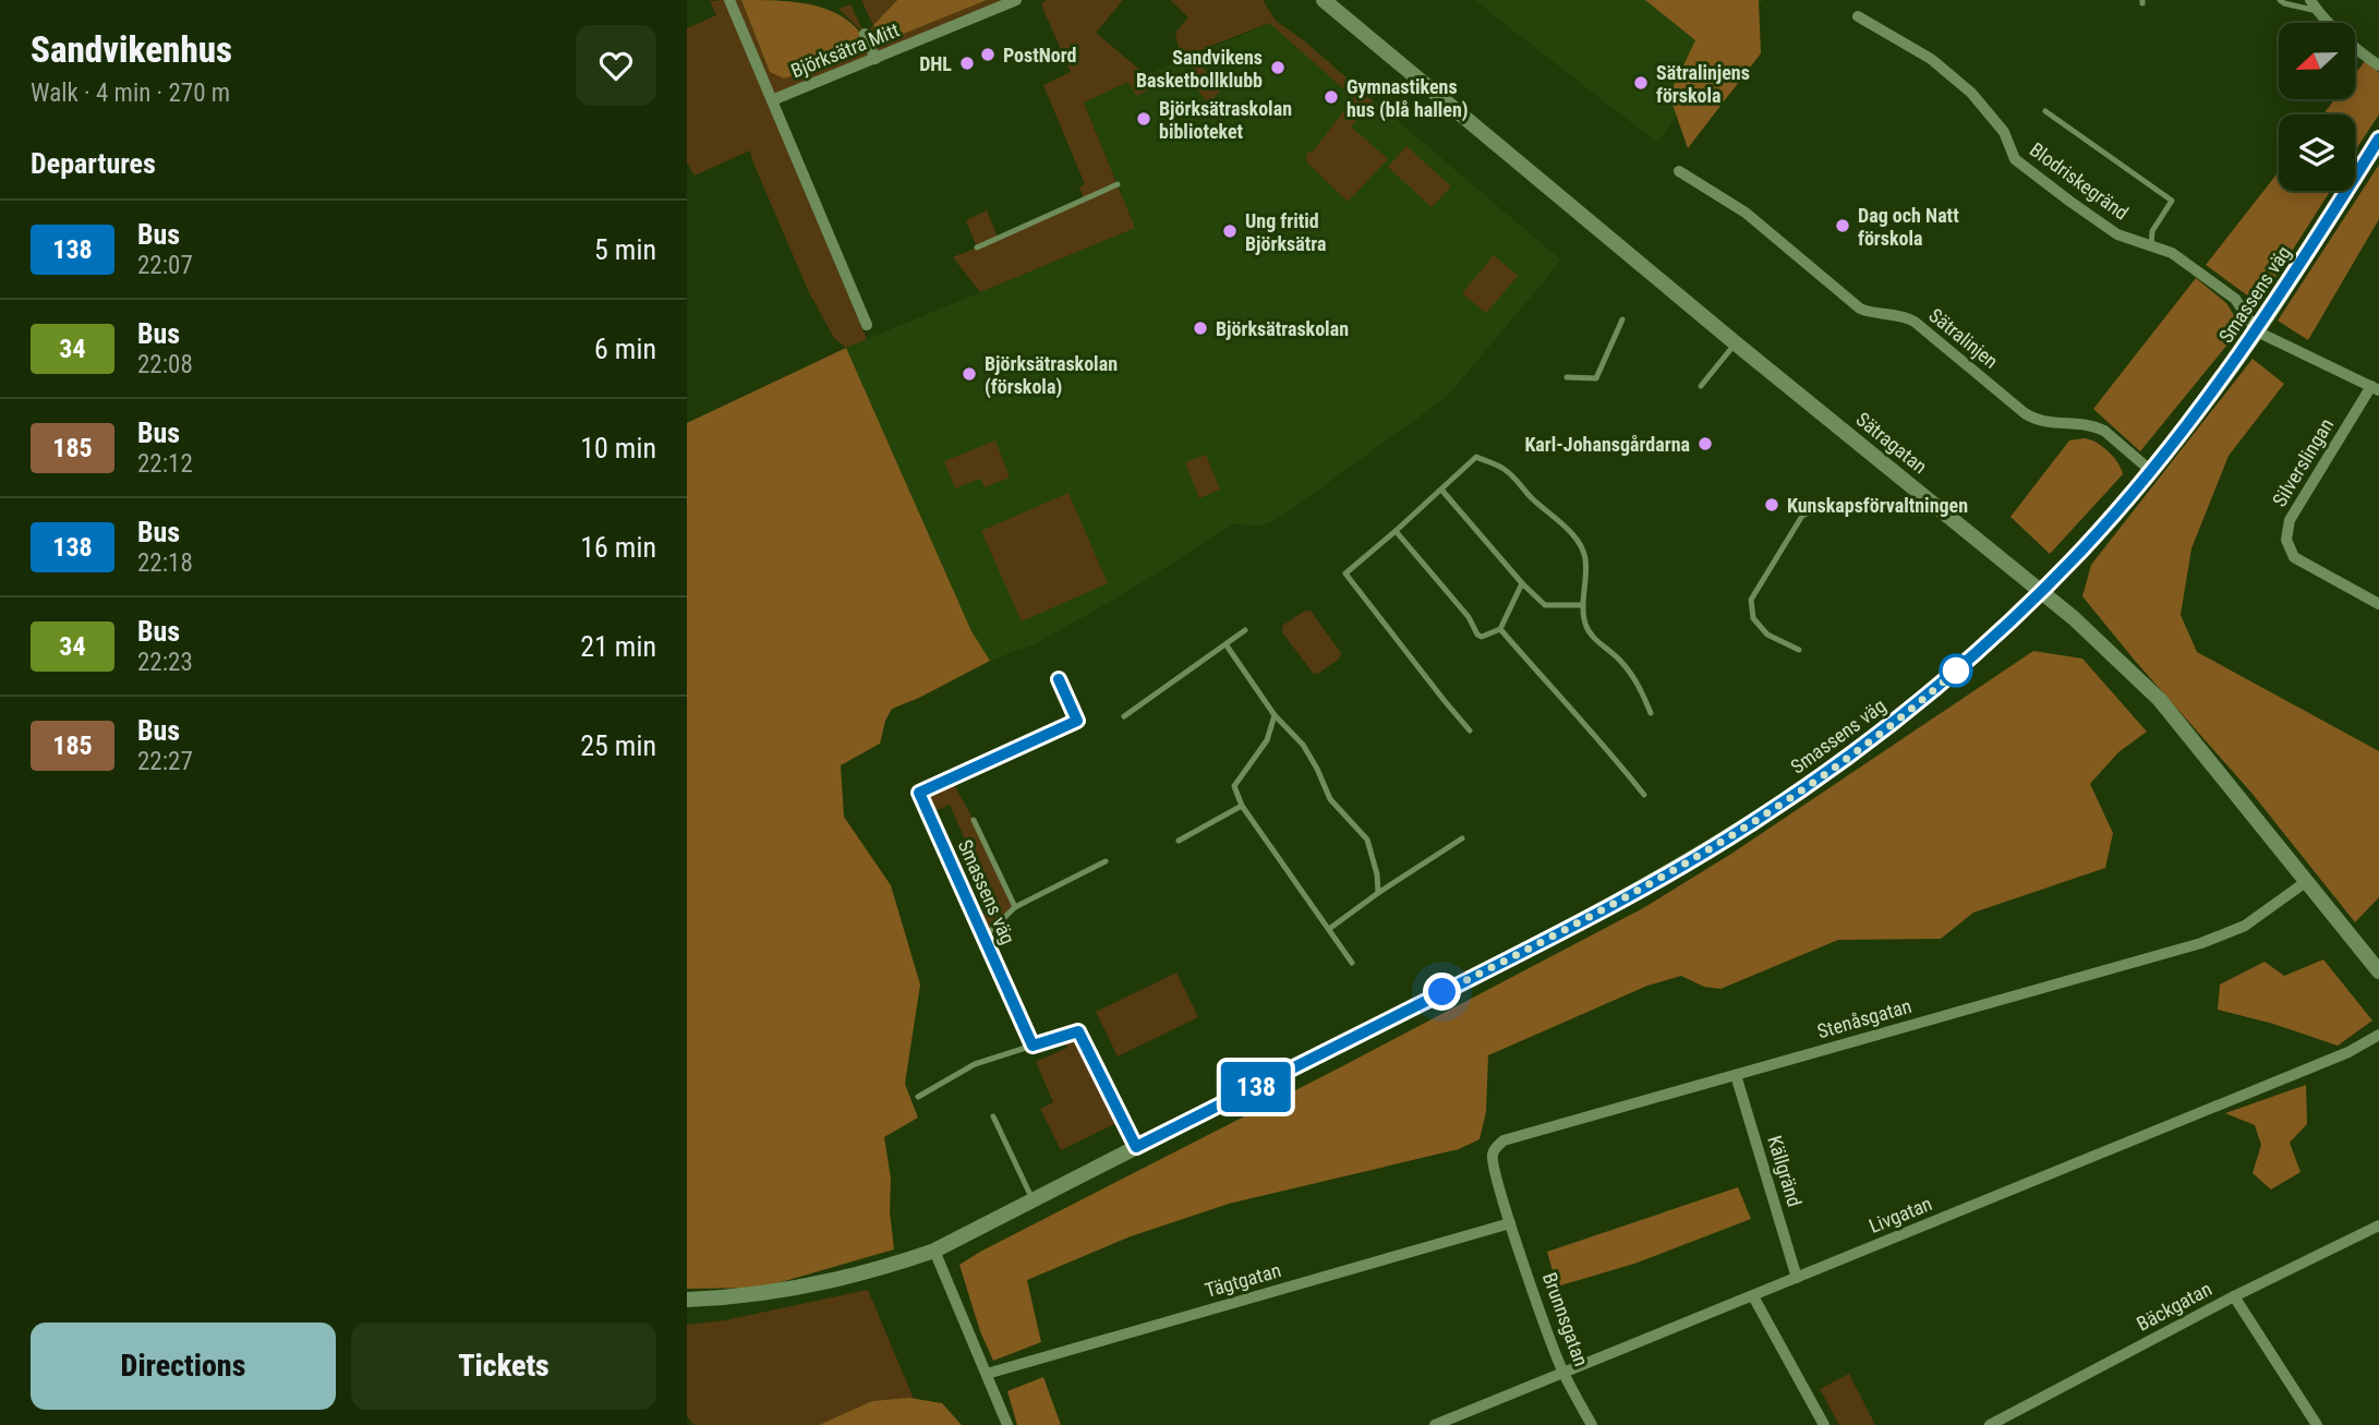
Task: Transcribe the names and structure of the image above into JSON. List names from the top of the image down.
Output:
{
  "streets": {
    "street": [
      "Björksätra Mitt",
      "Blodriskegränd",
      "Smassens väg",
      "Sätralinjen",
      "Sätragatan",
      "Silverslingan",
      "Stenåsgatan",
      "Källgränd",
      "Livgatan",
      "Tägtgatan",
      "Bäckgatan",
      "Brunnsgatan"
    ]
  },
  "crossings": [
    ["Blodriskegränd", "Smassens väg"],
    ["Blodriskegränd", "Silverslingan"],
    ["Smassens väg", "Sätralinjen"],
    ["Smassens väg", "Sätragatan"],
    ["Smassens väg", "Silverslingan"],
    ["Sätragatan", "Stenåsgatan"],
    ["Stenåsgatan", "Källgränd"],
    ["Stenåsgatan", "Tägtgatan"],
    ["Stenåsgatan", "Brunnsgatan"],
    ["Källgränd", "Livgatan"],
    ["Livgatan", "Brunnsgatan"],
    ["Tägtgatan", "Brunnsgatan"]
  ],
  "places": [
    "PostNord",
    "DHL",
    "Sandvikens Basketbollklubb",
    "Sätralinjens förskola",
    "Gymnastikens hus (blå hallen)",
    "Björksätraskolan biblioteket",
    "Dag och Natt förskola",
    "Ung fritid Björksätra",
    "Björksätraskolan",
    "Björksätraskolan (förskola)",
    "Karl-Johansgårdarna",
    "Kunskapsförvaltningen"
  ],
  "lines": ["bus line 138"],
  "north": "left",
  "page": {
    "heading": [
      ["Sandvikenhus", "Walk · 4 min · 270 m"],
      "Departures"
    ],
    "on_map": "138",
    "list": [
      {
        "mark": "138",
        "name": "Bus",
        "note": "22:07",
        "value": "5 min"
      },
      {
        "mark": "34",
        "name": "Bus",
        "note": "22:08",
        "value": "6 min"
      },
      {
        "mark": "185",
        "name": "Bus",
        "note": "22:12",
        "value": "10 min"
      },
      {
        "mark": "138",
        "name": "Bus",
        "note": "22:18",
        "value": "16 min"
      },
      {
        "mark": "34",
        "name": "Bus",
        "note": "22:23",
        "value": "21 min"
      },
      {
        "mark": "185",
        "name": "Bus",
        "note": "22:27",
        "value": "25 min"
      }
    ],
    "buttons": ["Directions", "Tickets"]
  }
}
